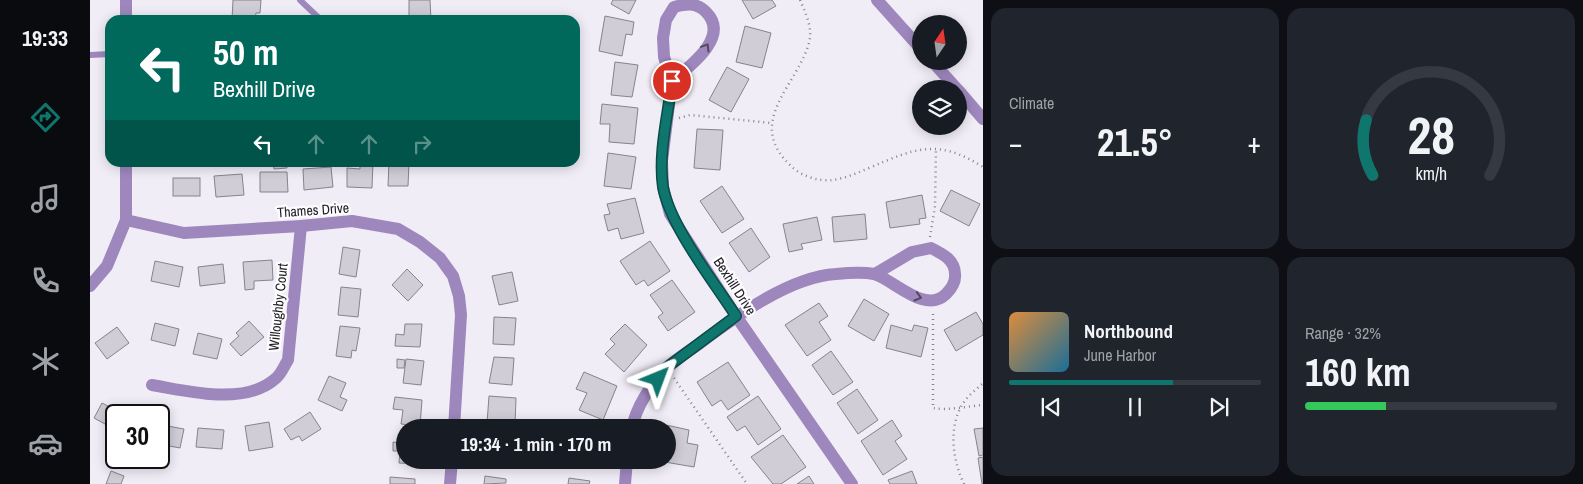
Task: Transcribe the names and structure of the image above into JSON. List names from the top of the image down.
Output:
{
  "streets": {
    "street": ["Thames Drive", "Bexhill Drive", "Willoughby Court"]
  },
  "crossings": [
    ["Thames Drive", "Willoughby Court"]
  ],
  "north": "top",
  "page": {
    "tabs": "19:33",
    "tile": [
      "Climate",
      ["Range · 32%", "160 km"]
    ],
    "turn": ["50 m", "Bexhill Drive"],
    "heat": ["−", "21.5°", "+"],
    "song": ["Northbound", "June Harbor"],
    "limit": "30",
    "trip": "19:34 · 1 min · 170 m",
    "gauge": ["28", "km/h"]
  }
}
